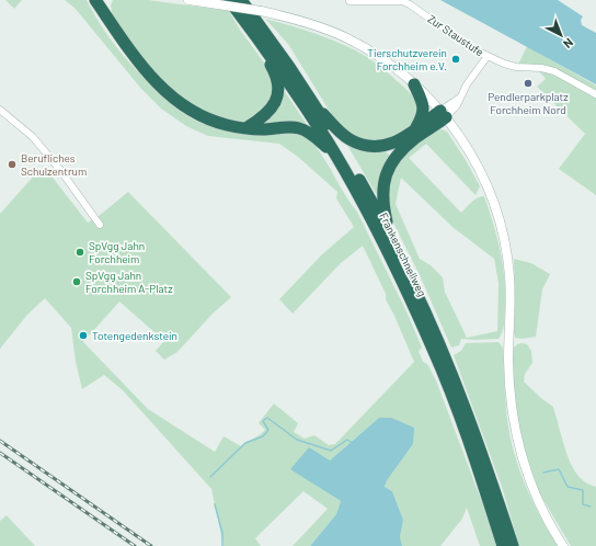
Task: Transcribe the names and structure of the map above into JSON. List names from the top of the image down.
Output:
{
  "streets": {
    "highway": ["Frankenschnellweg"],
    "street": ["Zur Staustufe"]
  },
  "places": [
    "Tierschutzverein Forchheim e.V.",
    "Pendlerparkplatz Forchheim Nord",
    "Berufliches Schulzentrum",
    "SpVgg Jahn Forchheim",
    "SpVgg Jahn Forchheim A-Platz",
    "Totengedenkstein"
  ],
  "north": "bottom right"
}
